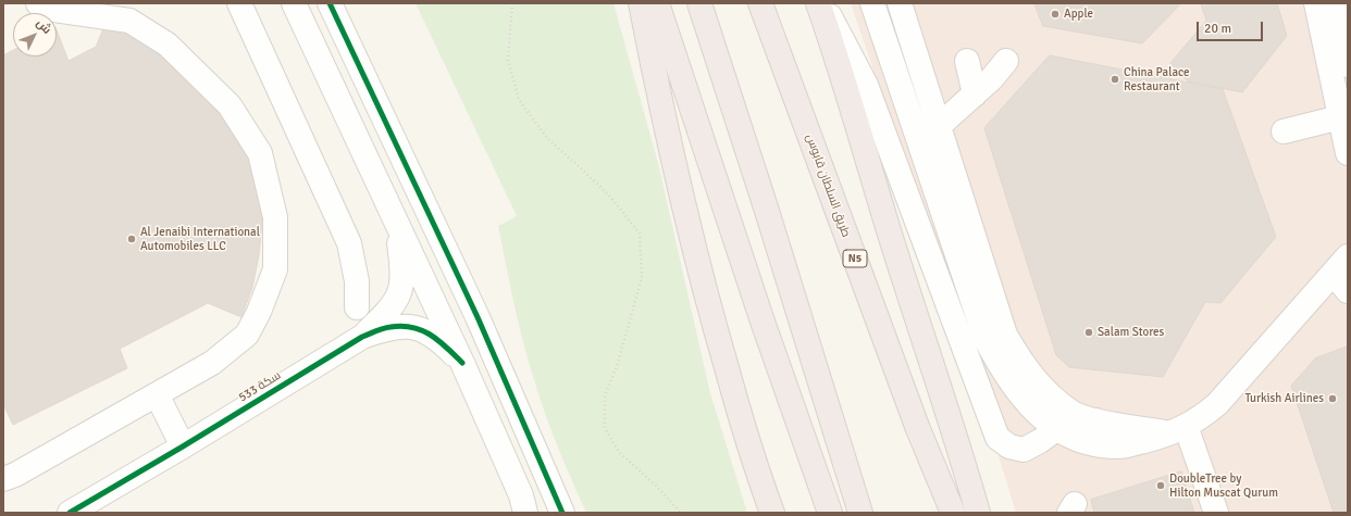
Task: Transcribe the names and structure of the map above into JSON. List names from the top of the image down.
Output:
{
  "streets": {
    "highway": ["طريق السلطان قابوس", "N5"],
    "street": ["سكة 533"]
  },
  "places": [
    "Apple",
    "China Palace Restaurant",
    "Al Jenaibi International Automobiles LLC",
    "Salam Stores",
    "Turkish Airlines",
    "DoubleTree by Hilton Muscat Qurum"
  ],
  "scale_bar": "20 m",
  "north": "top right"
}
